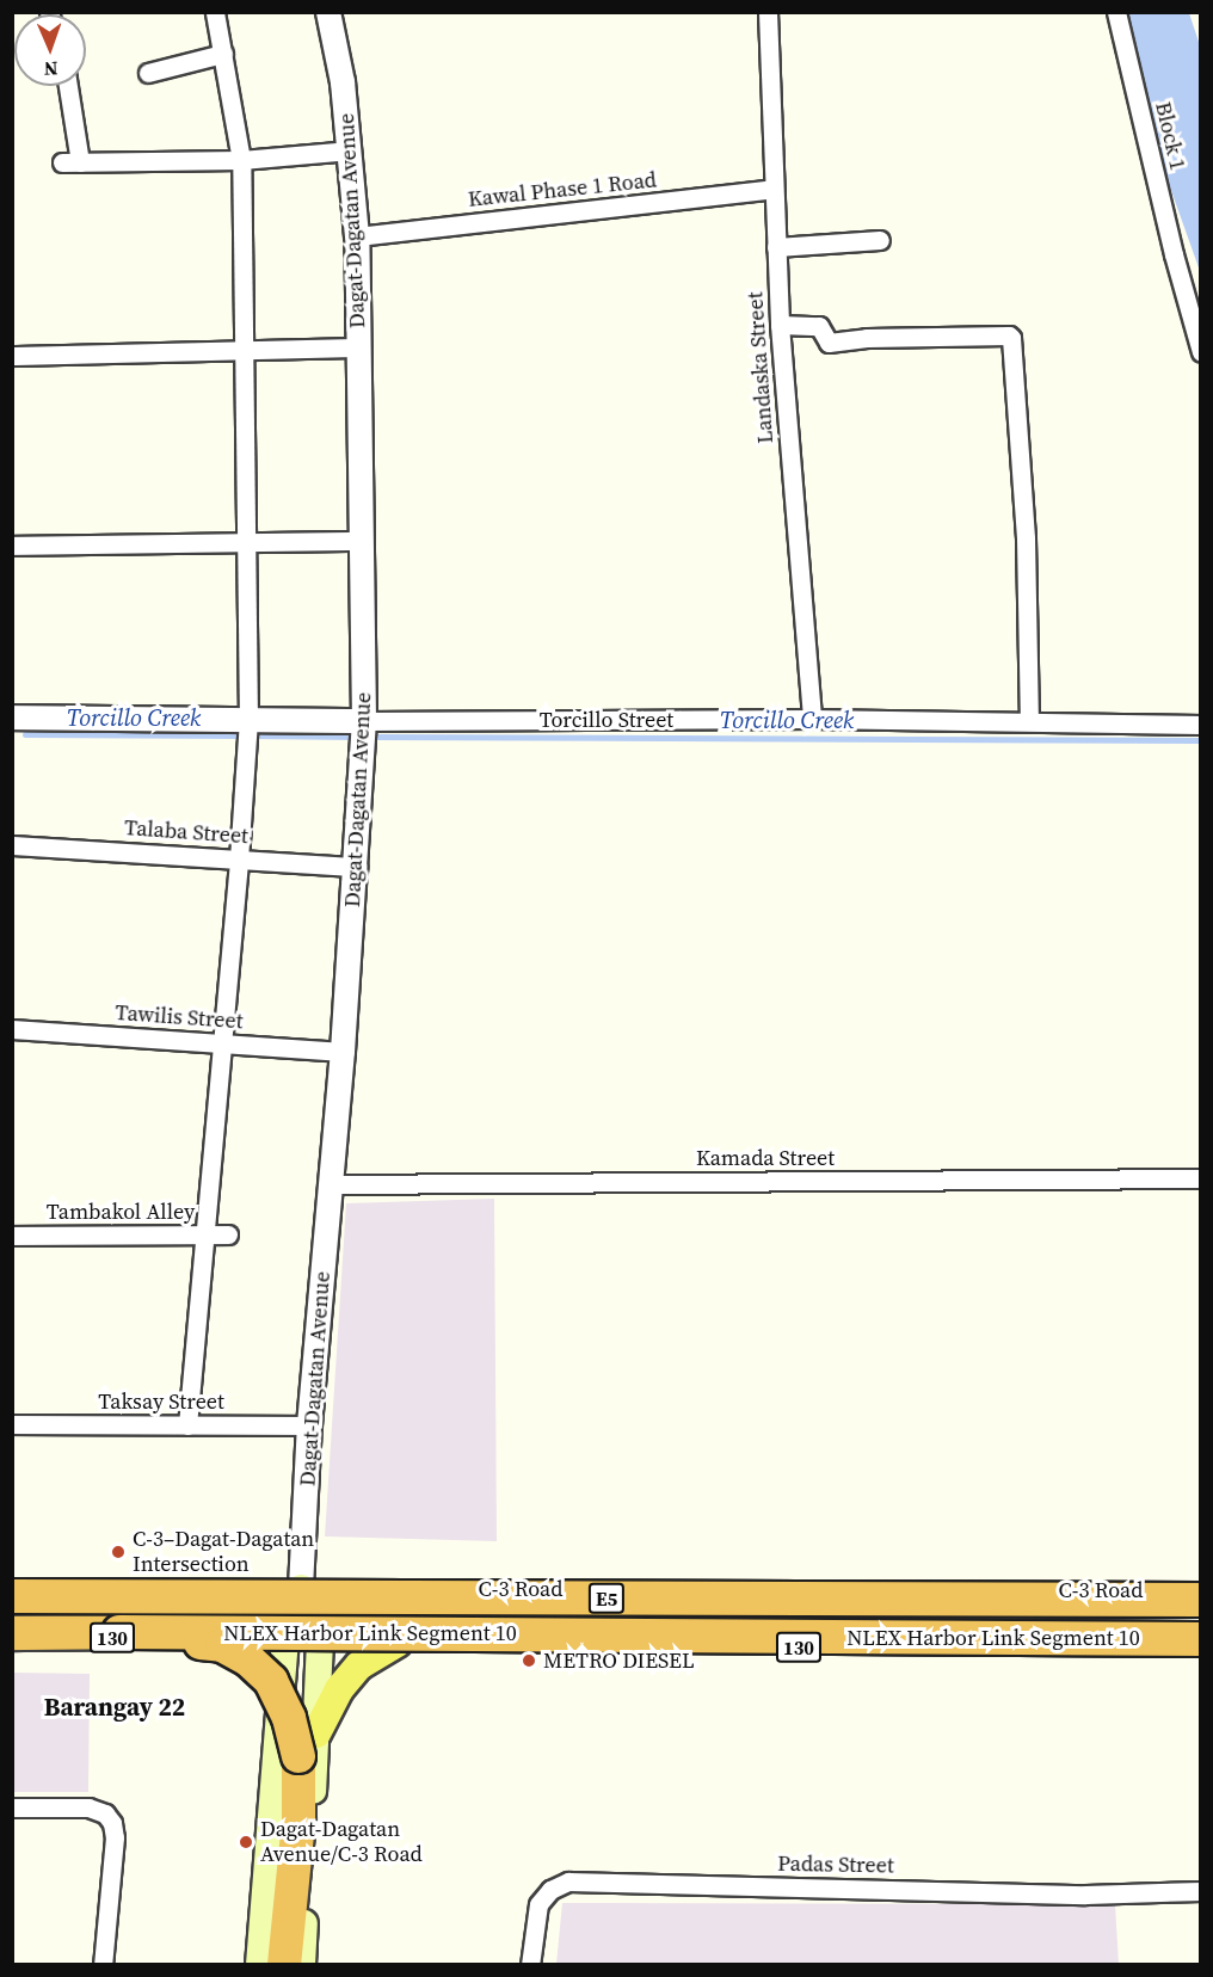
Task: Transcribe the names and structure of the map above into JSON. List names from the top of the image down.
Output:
{
  "streets": {
    "highway": ["E5", "NLEX Harbor Link Segment 10"],
    "main road": ["Dagat-Dagatan Avenue", "C-3 Road", "130"],
    "street": [
      "Block 1",
      "Kawal Phase 1 Road",
      "Landaska Street",
      "Torcillo Street",
      "Talaba Street",
      "Tawilis Street",
      "Kamada Street",
      "Tambakol Alley",
      "Taksay Street",
      "Padas Street"
    ]
  },
  "crossings": [
    ["Kawal Phase 1 Road", "Dagat-Dagatan Avenue"],
    ["Kawal Phase 1 Road", "Landaska Street"],
    ["Dagat-Dagatan Avenue", "Torcillo Street"],
    ["Dagat-Dagatan Avenue", "Talaba Street"],
    ["Dagat-Dagatan Avenue", "Tawilis Street"],
    ["Dagat-Dagatan Avenue", "Kamada Street"],
    ["Dagat-Dagatan Avenue", "Taksay Street"],
    ["Dagat-Dagatan Avenue", "C-3 Road"],
    ["Dagat-Dagatan Avenue", "130"],
    ["Landaska Street", "Torcillo Street"]
  ],
  "districts": ["Barangay 22"],
  "water": ["Torcillo Creek"],
  "places": ["C-3–Dagat-Dagatan Intersection", "METRO DIESEL", "Dagat-Dagatan Avenue/C-3 Road"],
  "north": "bottom"
}
